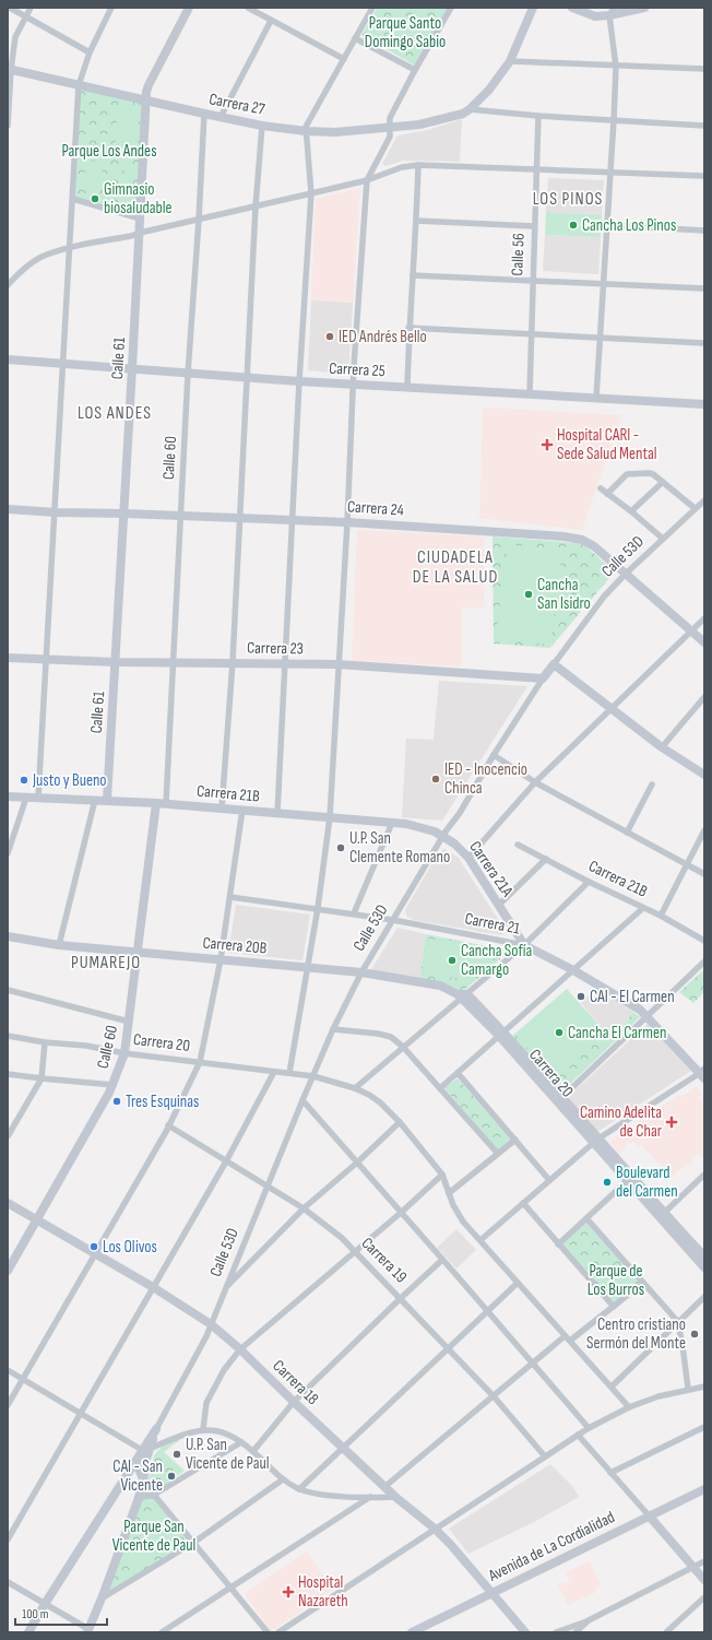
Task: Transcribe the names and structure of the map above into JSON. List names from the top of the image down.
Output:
{
  "streets": {
    "street": [
      "Carrera 27",
      "Calle 56",
      "Calle 61",
      "Carrera 25",
      "Calle 60",
      "Carrera 24",
      "Calle 53D",
      "Carrera 23",
      "Carrera 21B",
      "Carrera 21A",
      "Carrera 21",
      "Carrera 20B",
      "Carrera 20",
      "Carrera 19",
      "Carrera 18",
      "Avenida de La Cordialidad"
    ]
  },
  "crossings": [
    ["Carrera 27", "Calle 56"],
    ["Carrera 27", "Calle 61"],
    ["Carrera 27", "Calle 60"],
    ["Calle 56", "Carrera 25"],
    ["Calle 61", "Carrera 25"],
    ["Calle 61", "Carrera 24"],
    ["Calle 61", "Carrera 23"],
    ["Calle 61", "Carrera 21B"],
    ["Carrera 25", "Calle 60"],
    ["Calle 60", "Carrera 24"],
    ["Calle 60", "Carrera 23"],
    ["Calle 60", "Carrera 21B"],
    ["Calle 60", "Carrera 20B"],
    ["Calle 60", "Carrera 20"],
    ["Calle 60", "Carrera 18"],
    ["Carrera 24", "Calle 53D"],
    ["Calle 53D", "Carrera 23"],
    ["Calle 53D", "Carrera 21B"],
    ["Calle 53D", "Carrera 21A"],
    ["Calle 53D", "Carrera 21"],
    ["Calle 53D", "Carrera 20B"],
    ["Calle 53D", "Carrera 20"],
    ["Calle 53D", "Carrera 19"],
    ["Calle 53D", "Carrera 18"],
    ["Carrera 21B", "Carrera 21A"],
    ["Carrera 21A", "Carrera 21"],
    ["Carrera 20B", "Carrera 20"],
    ["Carrera 18", "Avenida de La Cordialidad"]
  ],
  "districts": [
    "LOS PINOS",
    "LOS ANDES",
    "CIUDADELA DE LA SALUD",
    "PUMAREJO"
  ],
  "parks": [
    "Parque Santo Domingo Sabio",
    "Parque Los Andes",
    "Parque de Los Burros",
    "Parque San Vicente de Paul"
  ],
  "places": {
    "other": [
      "Gimnasio biosaludable",
      "Cancha Los Pinos",
      "IED Andrés Bello",
      "Cancha San Isidro",
      "IED - Inocencio Chinca",
      "Justo y Bueno",
      "U.P. San Clemente Romano",
      "Cancha Sofía Camargo",
      "CAI - El Carmen",
      "Cancha El Carmen",
      "Tres Esquinas",
      "Boulevard del Carmen",
      "Los Olivos",
      "Centro cristiano Sermón del Monte",
      "U.P. San Vicente de Paul",
      "CAI - San Vicente"
    ],
    "health": ["Hospital CARI - Sede Salud Mental", "Camino Adelita de Char", "Hospital Nazareth"]
  },
  "scale_bar": "100 m"
}
